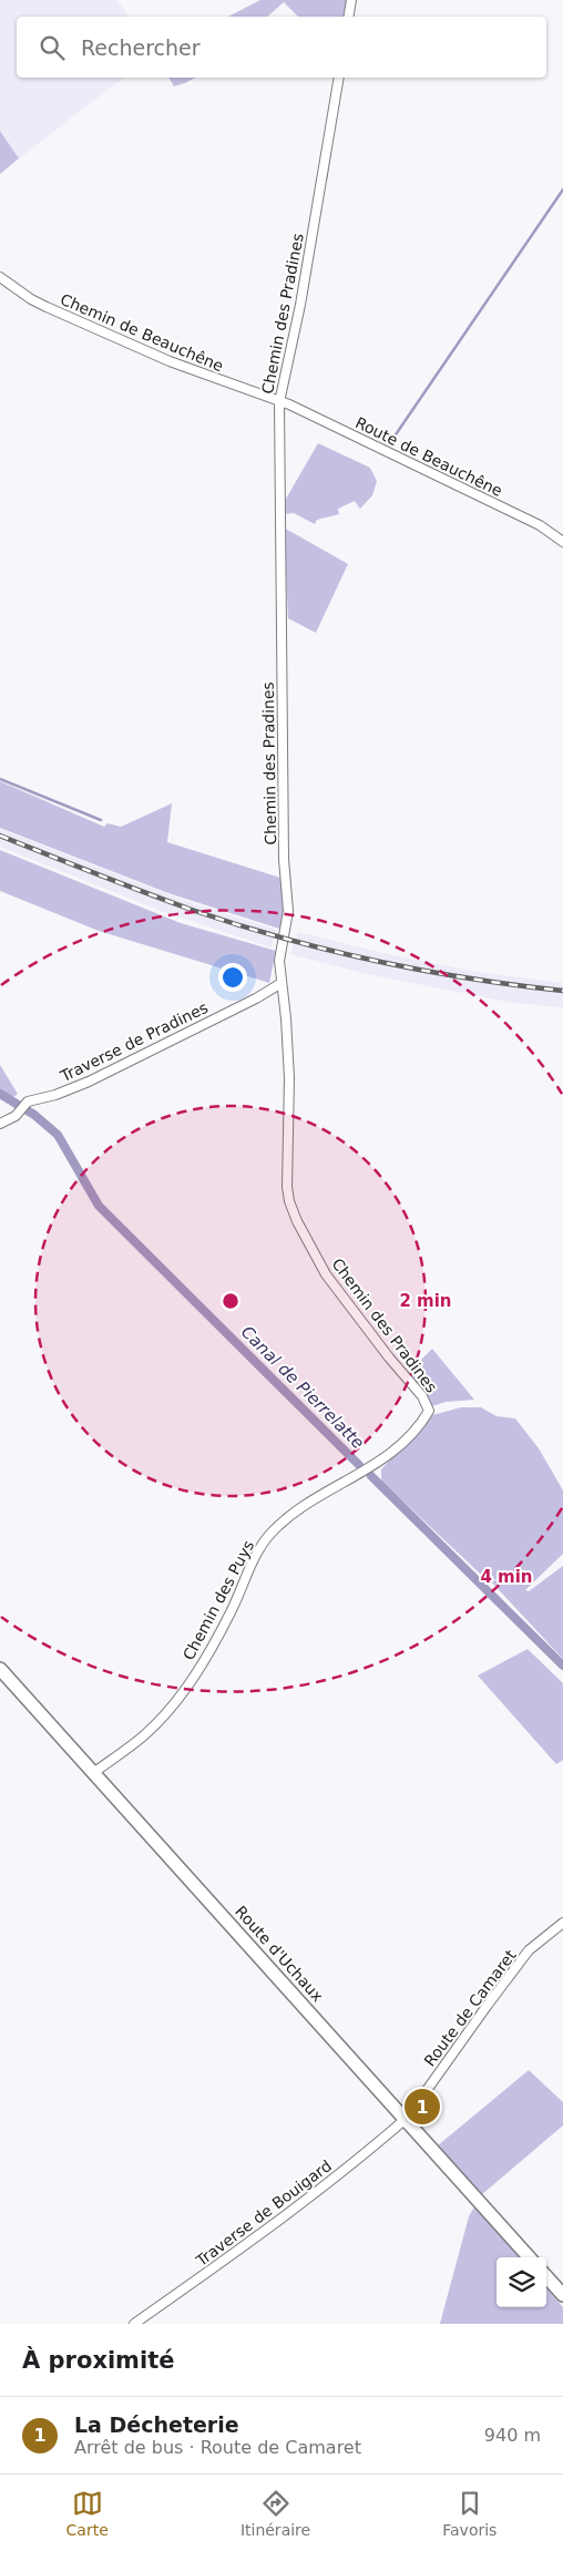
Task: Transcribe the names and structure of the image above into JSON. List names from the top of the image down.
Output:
{
  "streets": {
    "main road": ["Route d'Uchaux"],
    "street": [
      "Chemin des Pradines",
      "Chemin de Beauchêne",
      "Route de Beauchêne",
      "Traverse de Pradines",
      "Chemin des Puys",
      "Route de Camaret",
      "Traverse de Bouigard"
    ]
  },
  "crossings": [
    ["Chemin des Pradines", "Chemin de Beauchêne"],
    ["Chemin des Pradines", "Route de Beauchêne"],
    ["Chemin des Pradines", "Traverse de Pradines"],
    ["Chemin des Pradines", "Chemin des Puys"],
    ["Chemin de Beauchêne", "Route de Beauchêne"],
    ["Chemin des Puys", "Route d'Uchaux"],
    ["Route d'Uchaux", "Route de Camaret"],
    ["Route d'Uchaux", "Traverse de Bouigard"],
    ["Route de Camaret", "Traverse de Bouigard"]
  ],
  "water": ["Canal de Pierrelatte"],
  "page": {
    "search": "Rechercher",
    "pins": "1",
    "heading": "À proximité",
    "list": [
      {
        "mark": "1",
        "name": "La Décheterie",
        "note": "Arrêt de bus · Route de Camaret",
        "value": "940 m"
      }
    ],
    "nav": ["Carte", "Itinéraire", "Favoris"]
  },
  "rings": ["2 min", "4 min"]
}
